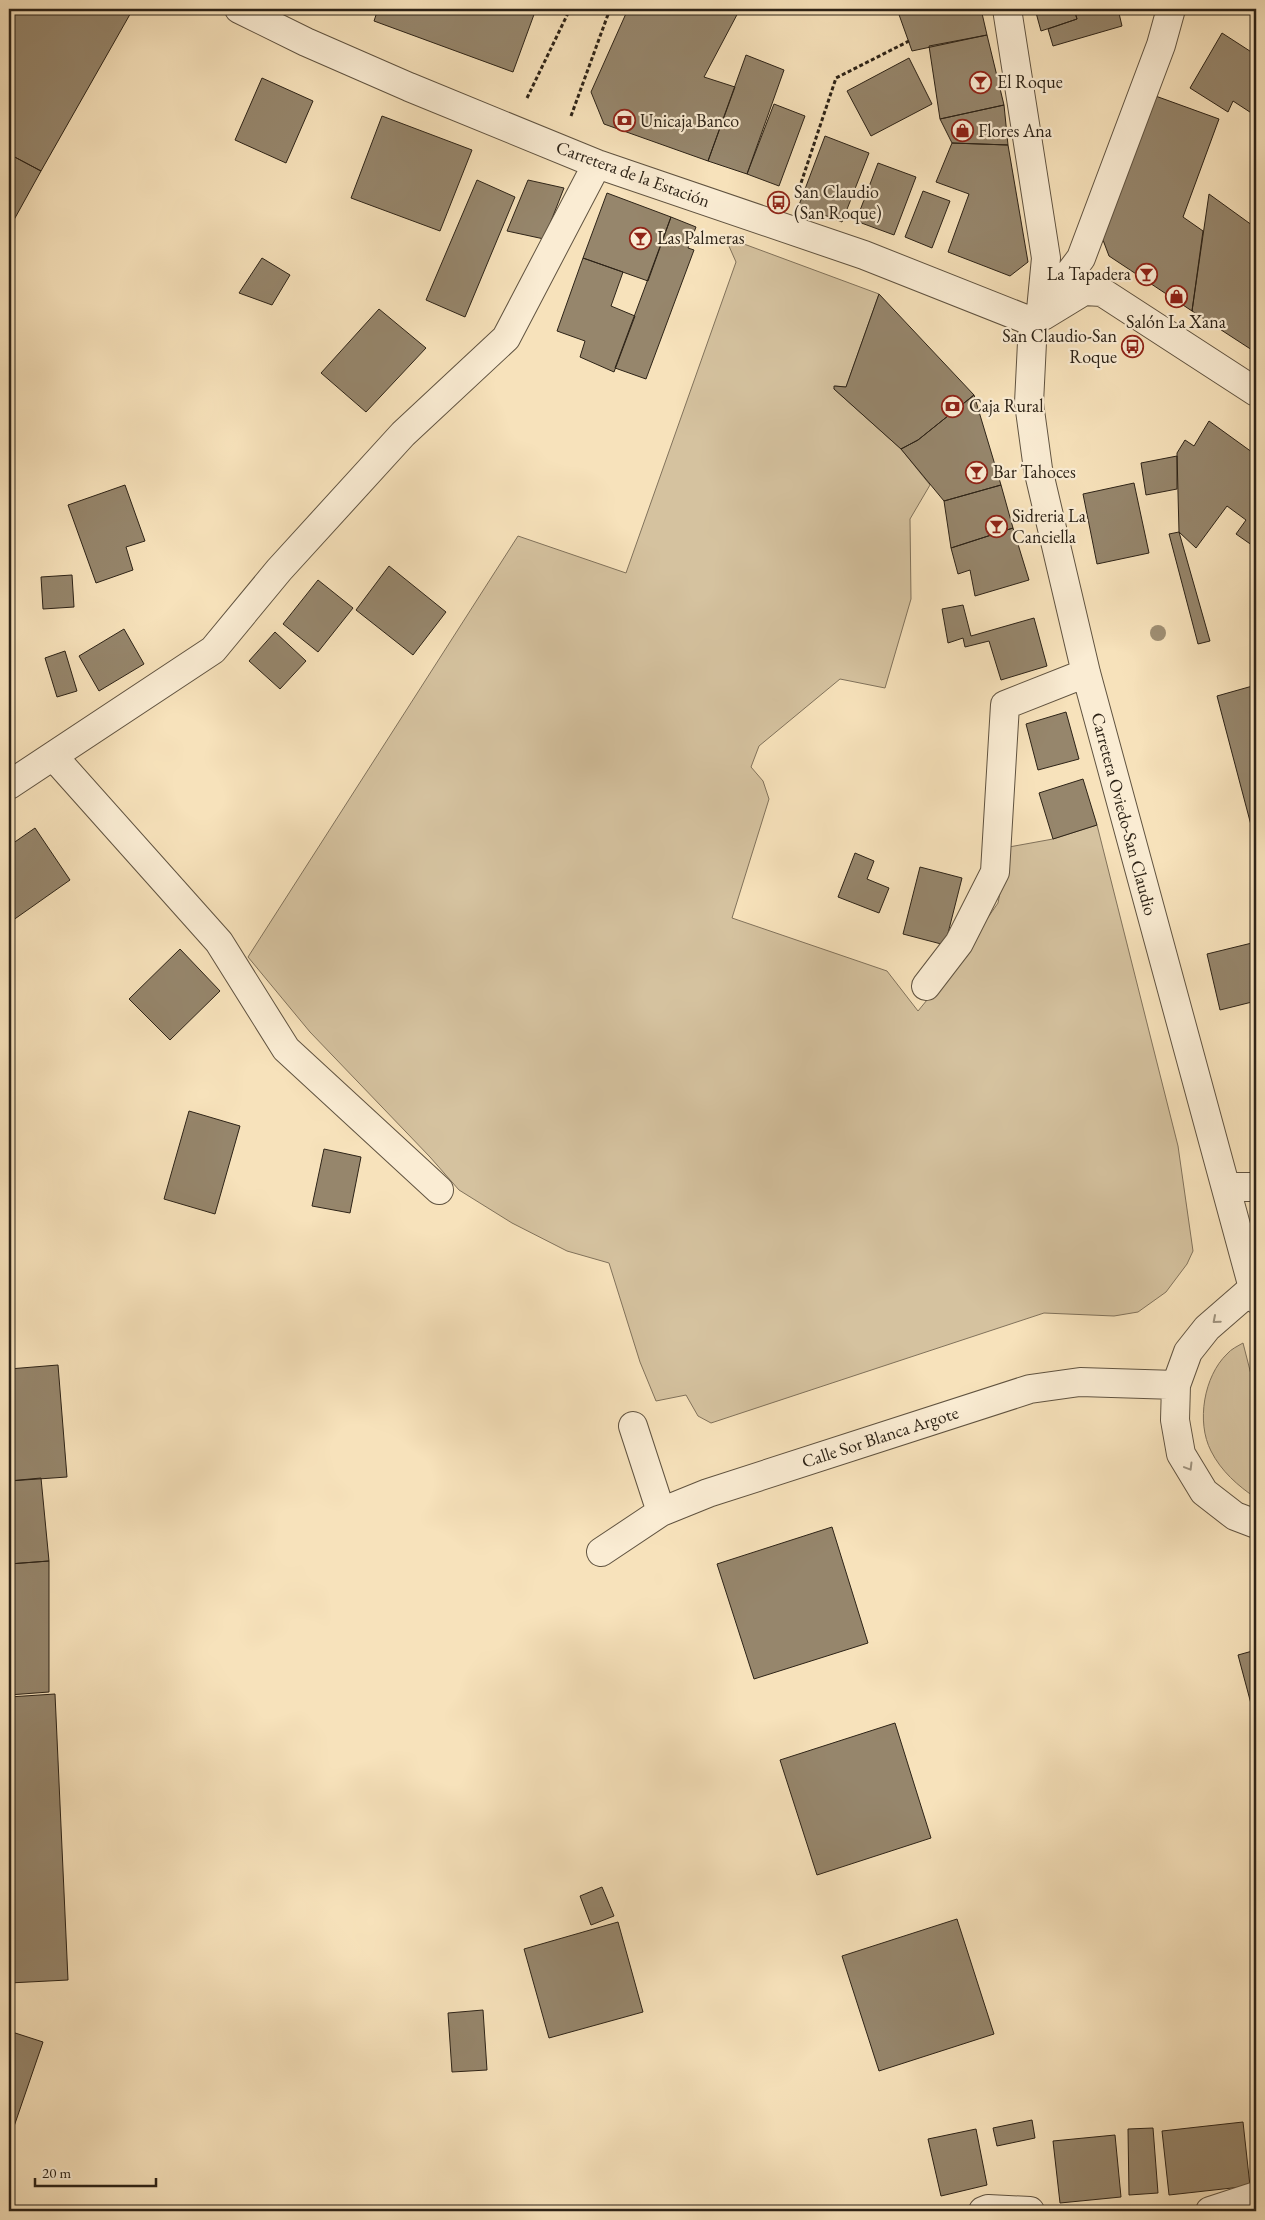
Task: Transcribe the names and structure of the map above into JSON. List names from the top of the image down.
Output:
{
  "streets": {
    "street": ["Carretera de la Estación", "Carretera Oviedo-San Claudio", "Calle Sor Blanca Argote"]
  },
  "crossings": [
    ["Carretera de la Estación", "Carretera Oviedo-San Claudio"]
  ],
  "places": {
    "bar": [
      "El Roque",
      "Las Palmeras",
      "La Tapadera",
      "Bar Tahoces",
      "Sidreria La Canciella"
    ],
    "bank": ["Unicaja Banco", "Caja Rural"],
    "shop": ["Flores Ana", "Salón La Xana"],
    "bus stop": ["San Claudio (San Roque)", "San Claudio-San Roque"]
  },
  "scale_bar": "20 m"
}
